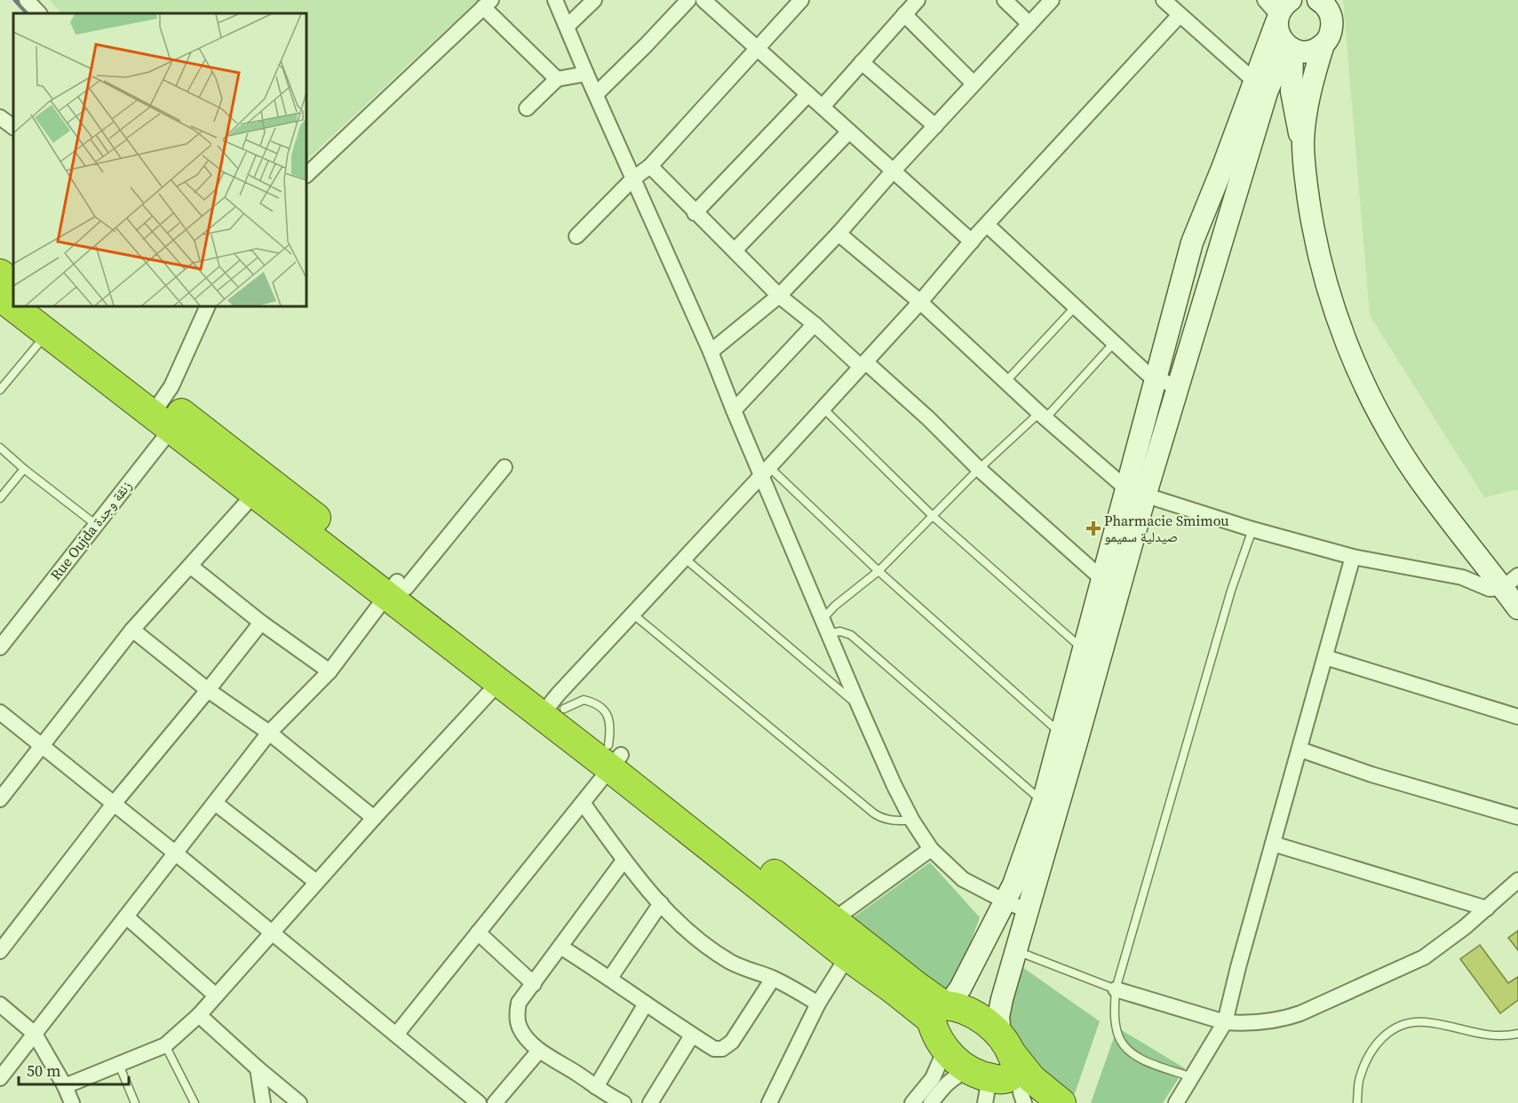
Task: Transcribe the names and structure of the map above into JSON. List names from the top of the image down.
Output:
{
  "streets": {
    "street": ["Rue Oujda زنقة وجدة"]
  },
  "places": {
    "health": ["Pharmacie Smimou صيدلية سميمو"]
  },
  "scale_bar": "50 m"
}
